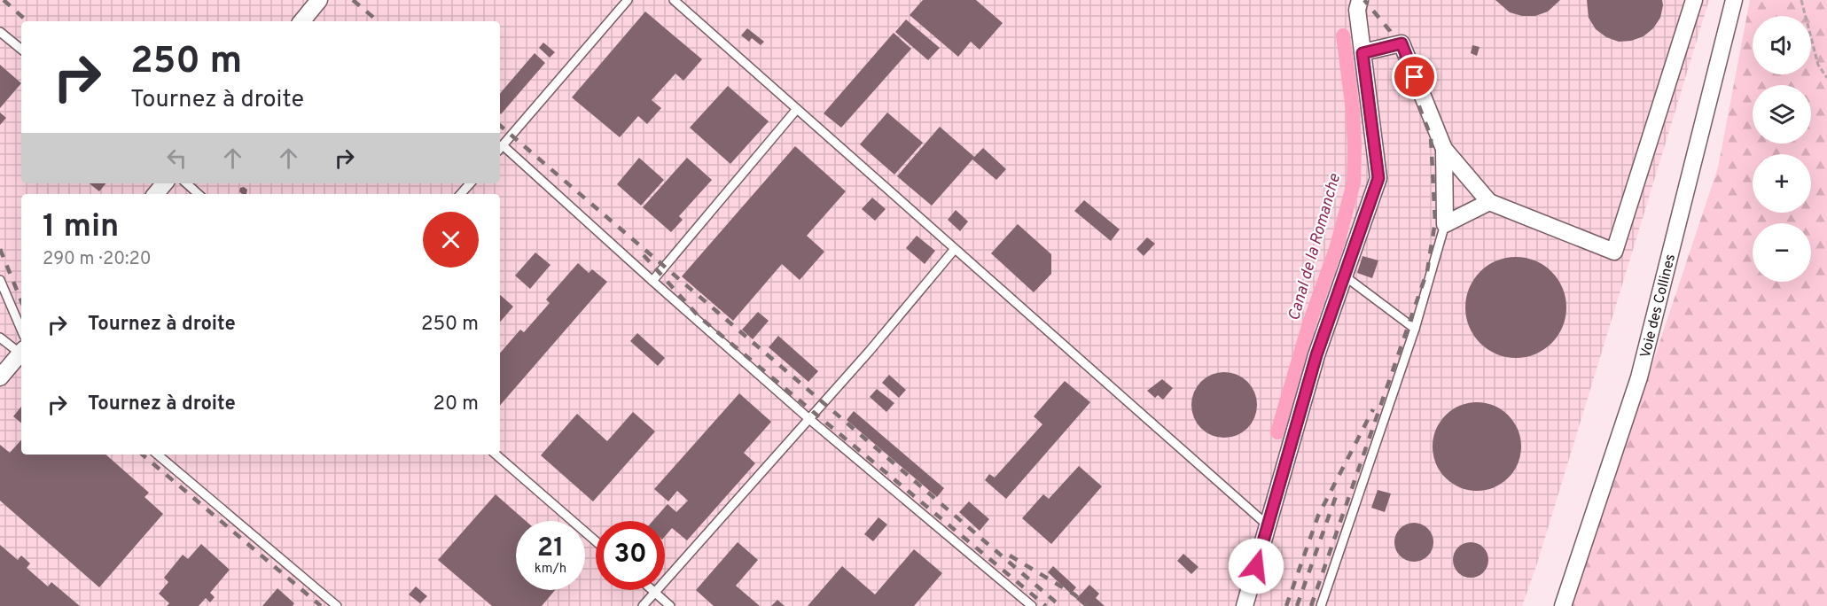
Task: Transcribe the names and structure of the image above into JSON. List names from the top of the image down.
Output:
{
  "streets": {
    "street": ["Voie des Collines"]
  },
  "water": ["Canal de la Romanche"],
  "page": {
    "map_buttons": ["+", "−"],
    "turn": ["250 m", "Tournez à droite"],
    "heading": ["1 min", "290 m · 20:20"],
    "list": [
      {
        "name": "Tournez à droite",
        "value": "250 m"
      },
      {
        "name": "Tournez à droite",
        "value": "20 m"
      }
    ],
    "speed": "21 km/h",
    "limit": "30"
  }
}
